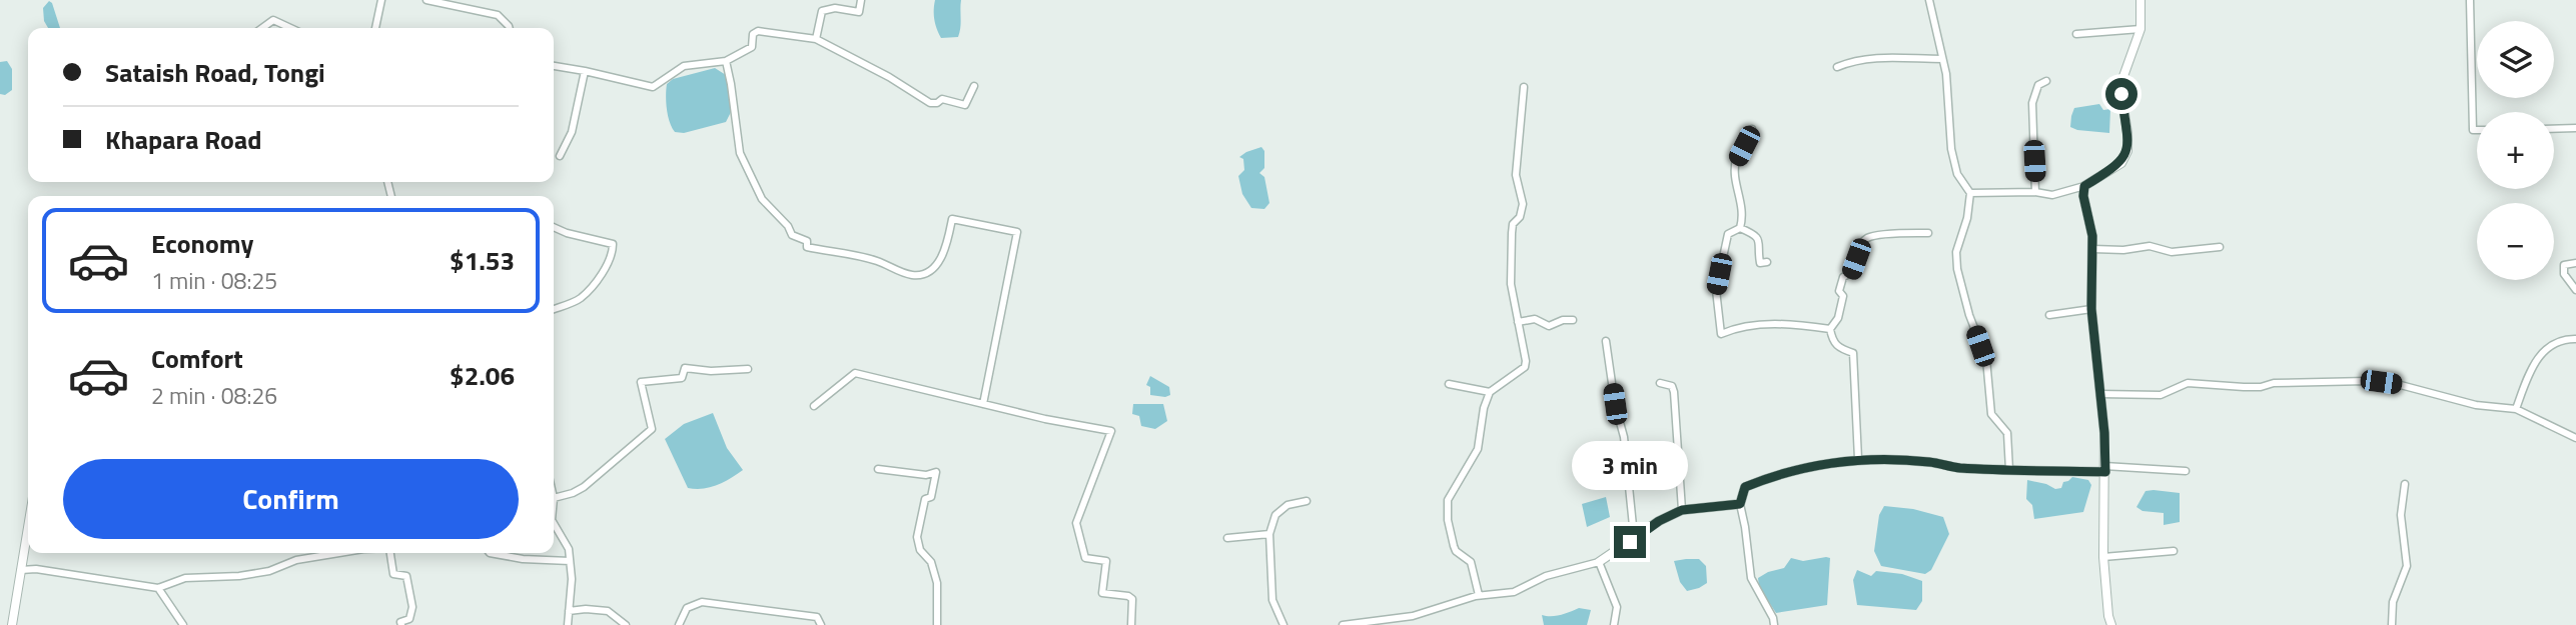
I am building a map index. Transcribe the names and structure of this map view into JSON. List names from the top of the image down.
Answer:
{
  "page": {
    "map_buttons": ["+", "−"],
    "banner": ["Sataish Road, Tongi", "Khapara Road"],
    "list": [
      {
        "name": "Economy",
        "note": "1 min · 08:25",
        "value": "$1.53"
      },
      {
        "name": "Comfort",
        "note": "2 min · 08:26",
        "value": "$2.06"
      }
    ],
    "bubble": "3 min",
    "buttons": "Confirm"
  }
}
